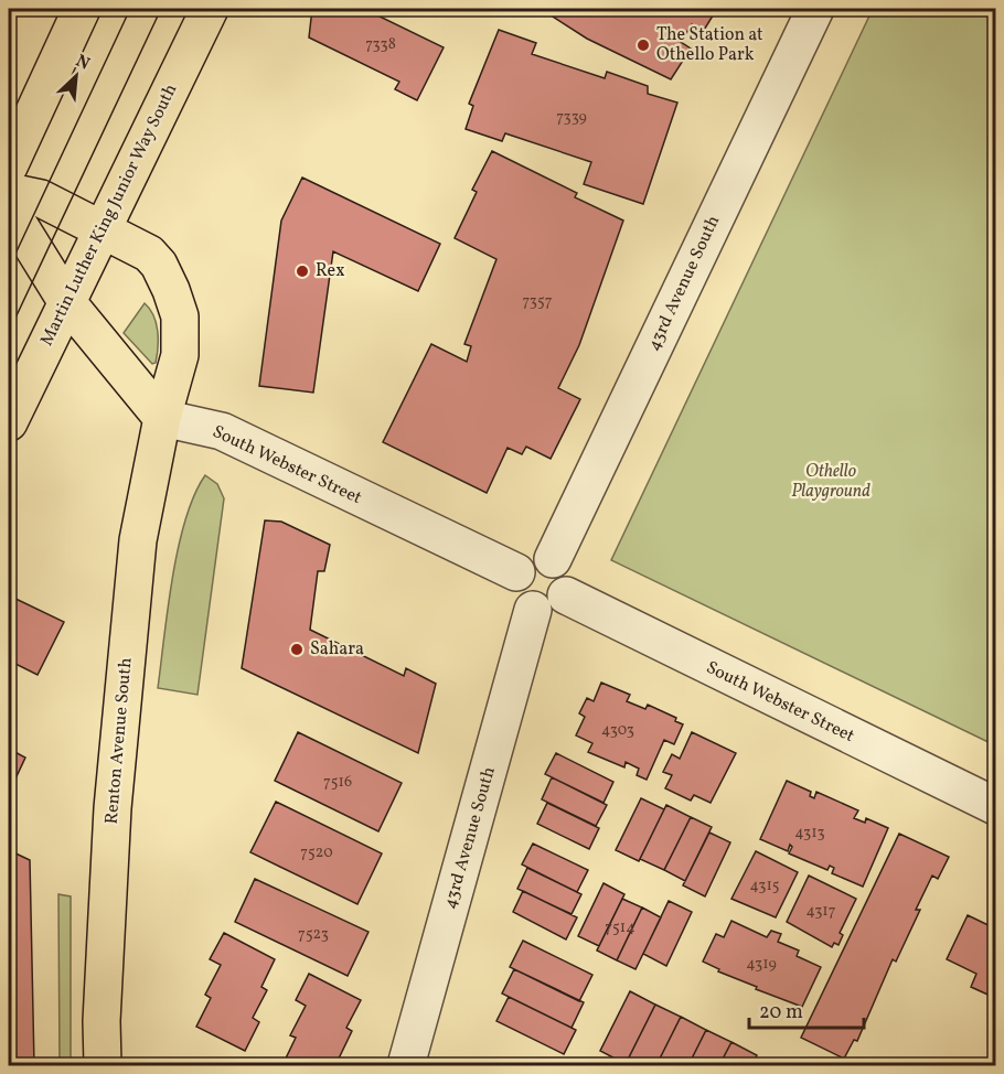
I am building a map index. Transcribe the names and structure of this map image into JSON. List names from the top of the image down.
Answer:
{
  "streets": {
    "main road": ["Martin Luther King Junior Way South", "Renton Avenue South"],
    "street": ["43rd Avenue South", "South Webster Street"]
  },
  "crossings": [
    ["Martin Luther King Junior Way South", "Renton Avenue South"],
    ["43rd Avenue South", "South Webster Street"],
    ["South Webster Street", "Renton Avenue South"]
  ],
  "parks": ["Othello Playground"],
  "places": ["The Station at Othello Park", "Rex", "Sahara"],
  "house_numbers": [
    "7338",
    "7339",
    "7357",
    "4303",
    "7516",
    "4313",
    "7520",
    "4315",
    "4317",
    "7514",
    "7523",
    "4319"
  ],
  "scale_bar": "20 m",
  "north": "top right"
}
